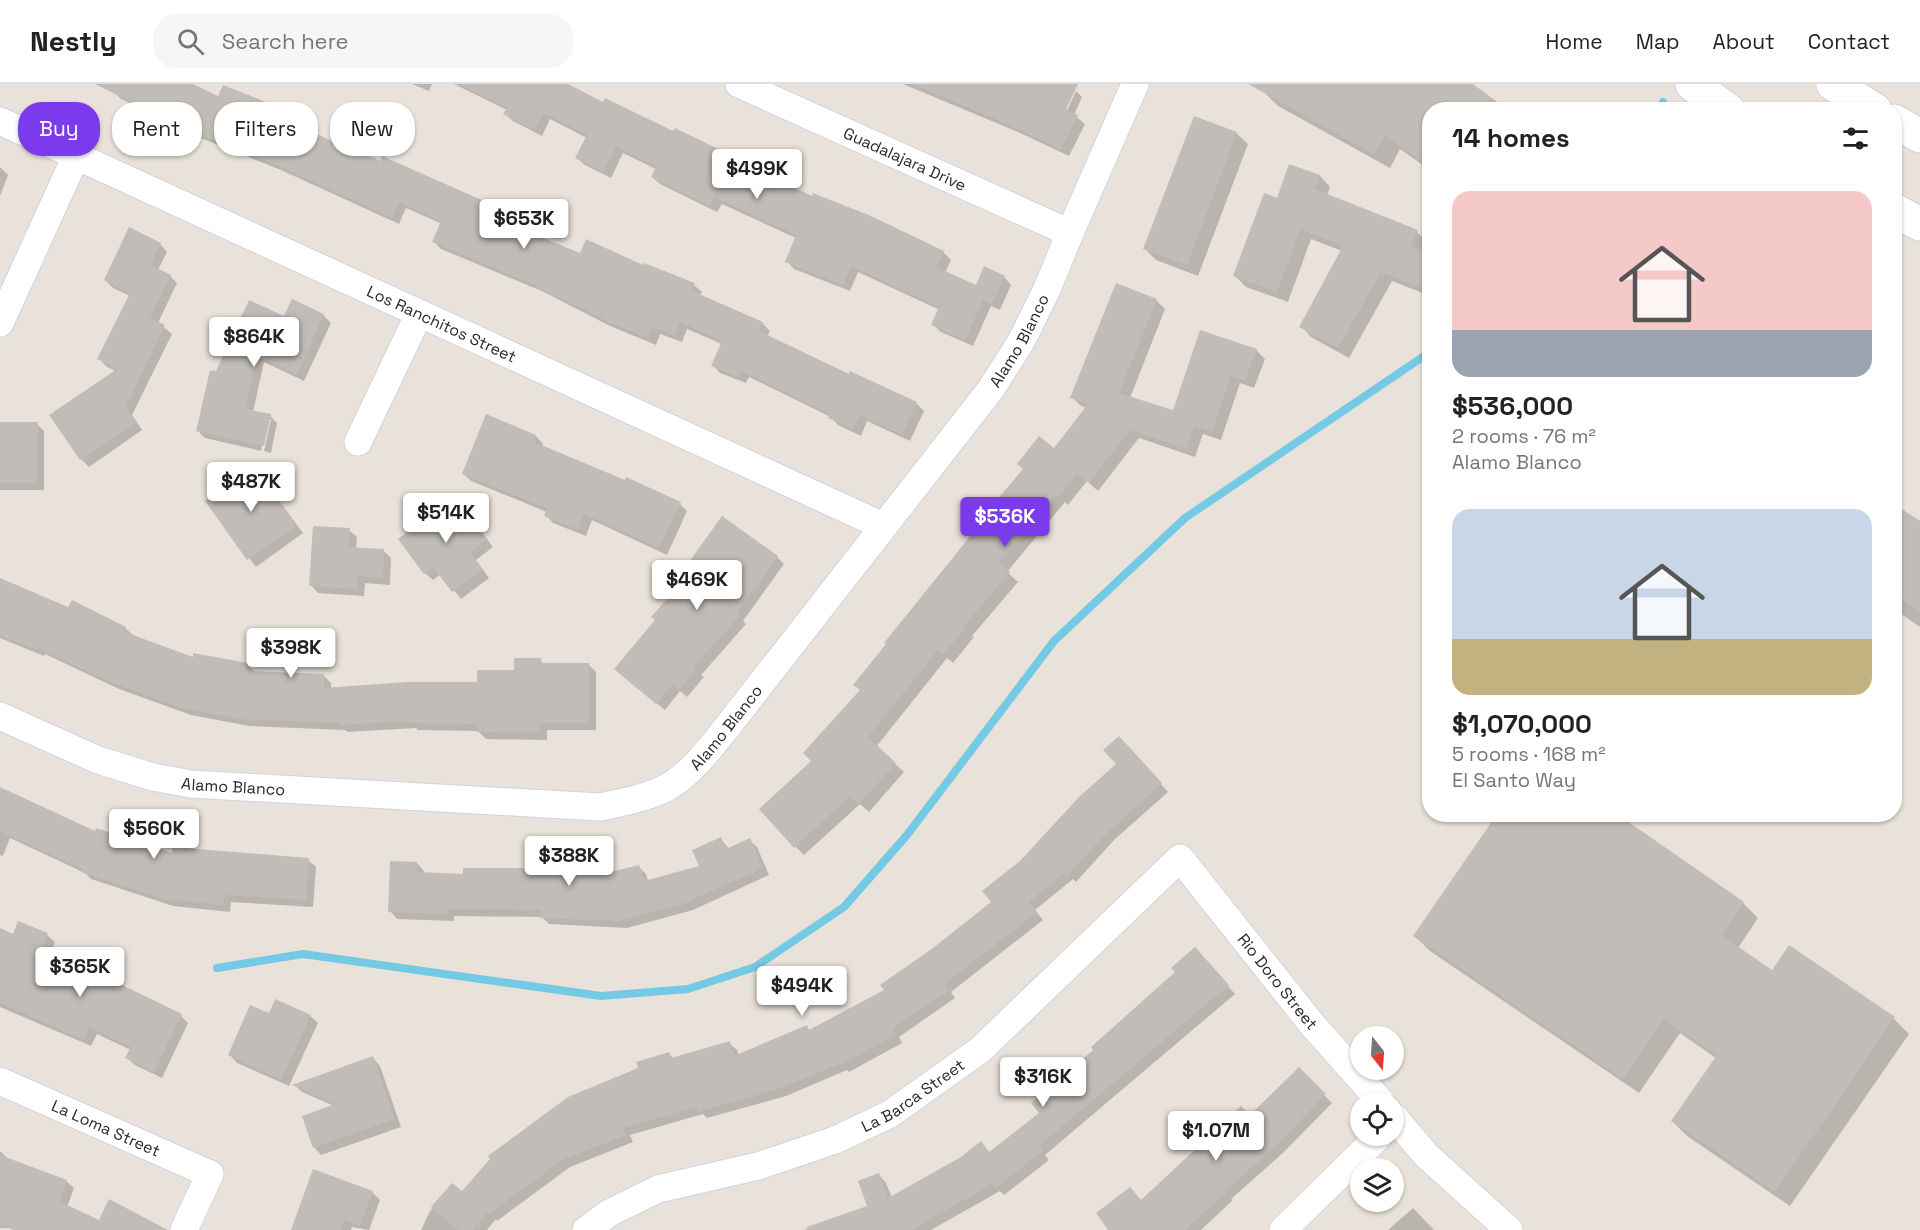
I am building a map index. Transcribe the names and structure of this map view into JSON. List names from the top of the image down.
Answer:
{
  "streets": {
    "street": [
      "Guadalajara Drive",
      "Los Ranchitos Street",
      "Alamo Blanco",
      "Rio Doro Street",
      "La Barca Street",
      "La Loma Street"
    ]
  },
  "crossings": [
    ["Guadalajara Drive", "Alamo Blanco"],
    ["Los Ranchitos Street", "Alamo Blanco"],
    ["Rio Doro Street", "La Barca Street"]
  ],
  "north": "bottom",
  "page": {
    "header": "Nestly",
    "search": "Search here",
    "nav": [
      "Home",
      "Map",
      "About",
      "Contact"
    ],
    "chip": [
      "Buy",
      "Rent",
      "Filters",
      "New"
    ],
    "heading": "14 homes",
    "price": [
      "$499K",
      "$653K",
      "$864K",
      "$487K",
      "$514K",
      "$536K",
      "$469K",
      "$398K",
      "$560K",
      "$388K",
      "$365K",
      "$494K",
      "$316K",
      "$1.07M"
    ],
    "list": [
      {
        "name": "$536,000",
        "note": "2 rooms · 76 m² · Alamo Blanco"
      },
      {
        "name": "$1,070,000",
        "note": "5 rooms · 168 m² · El Santo Way"
      }
    ]
  }
}
